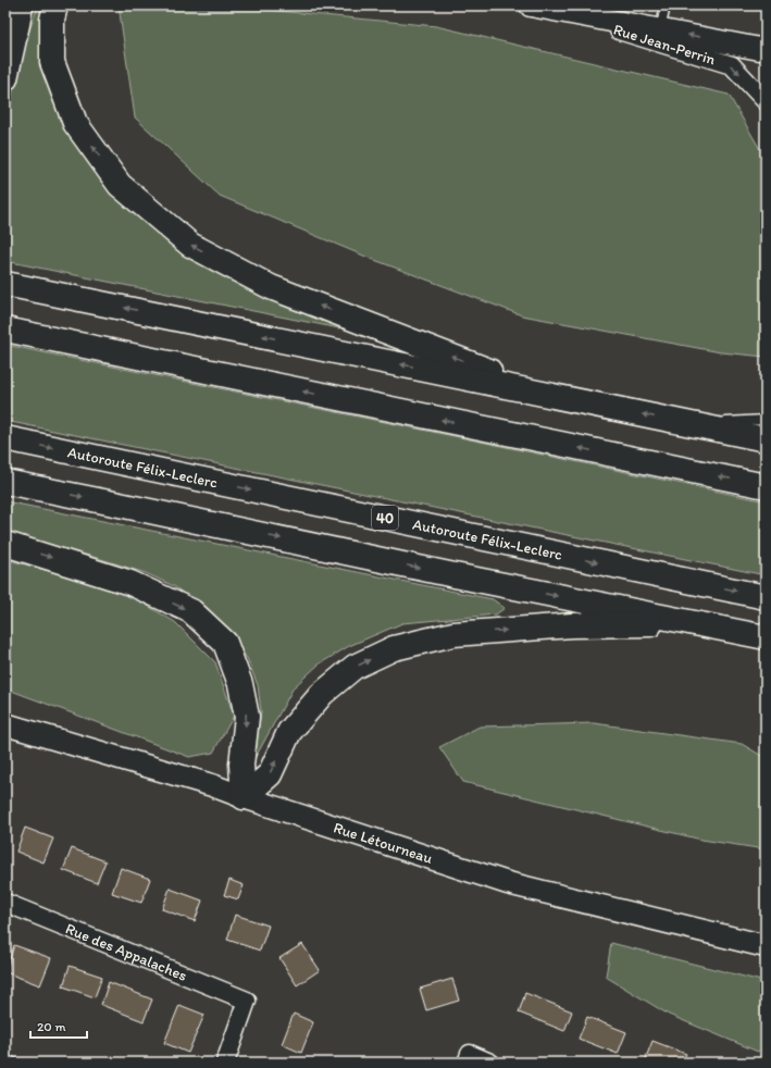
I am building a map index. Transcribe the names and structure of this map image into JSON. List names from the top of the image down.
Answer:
{
  "streets": {
    "highway": ["Autoroute Félix-Leclerc", "40"],
    "street": ["Rue Jean-Perrin", "Rue Létourneau", "Rue des Appalaches"]
  },
  "scale_bar": "20 m"
}
